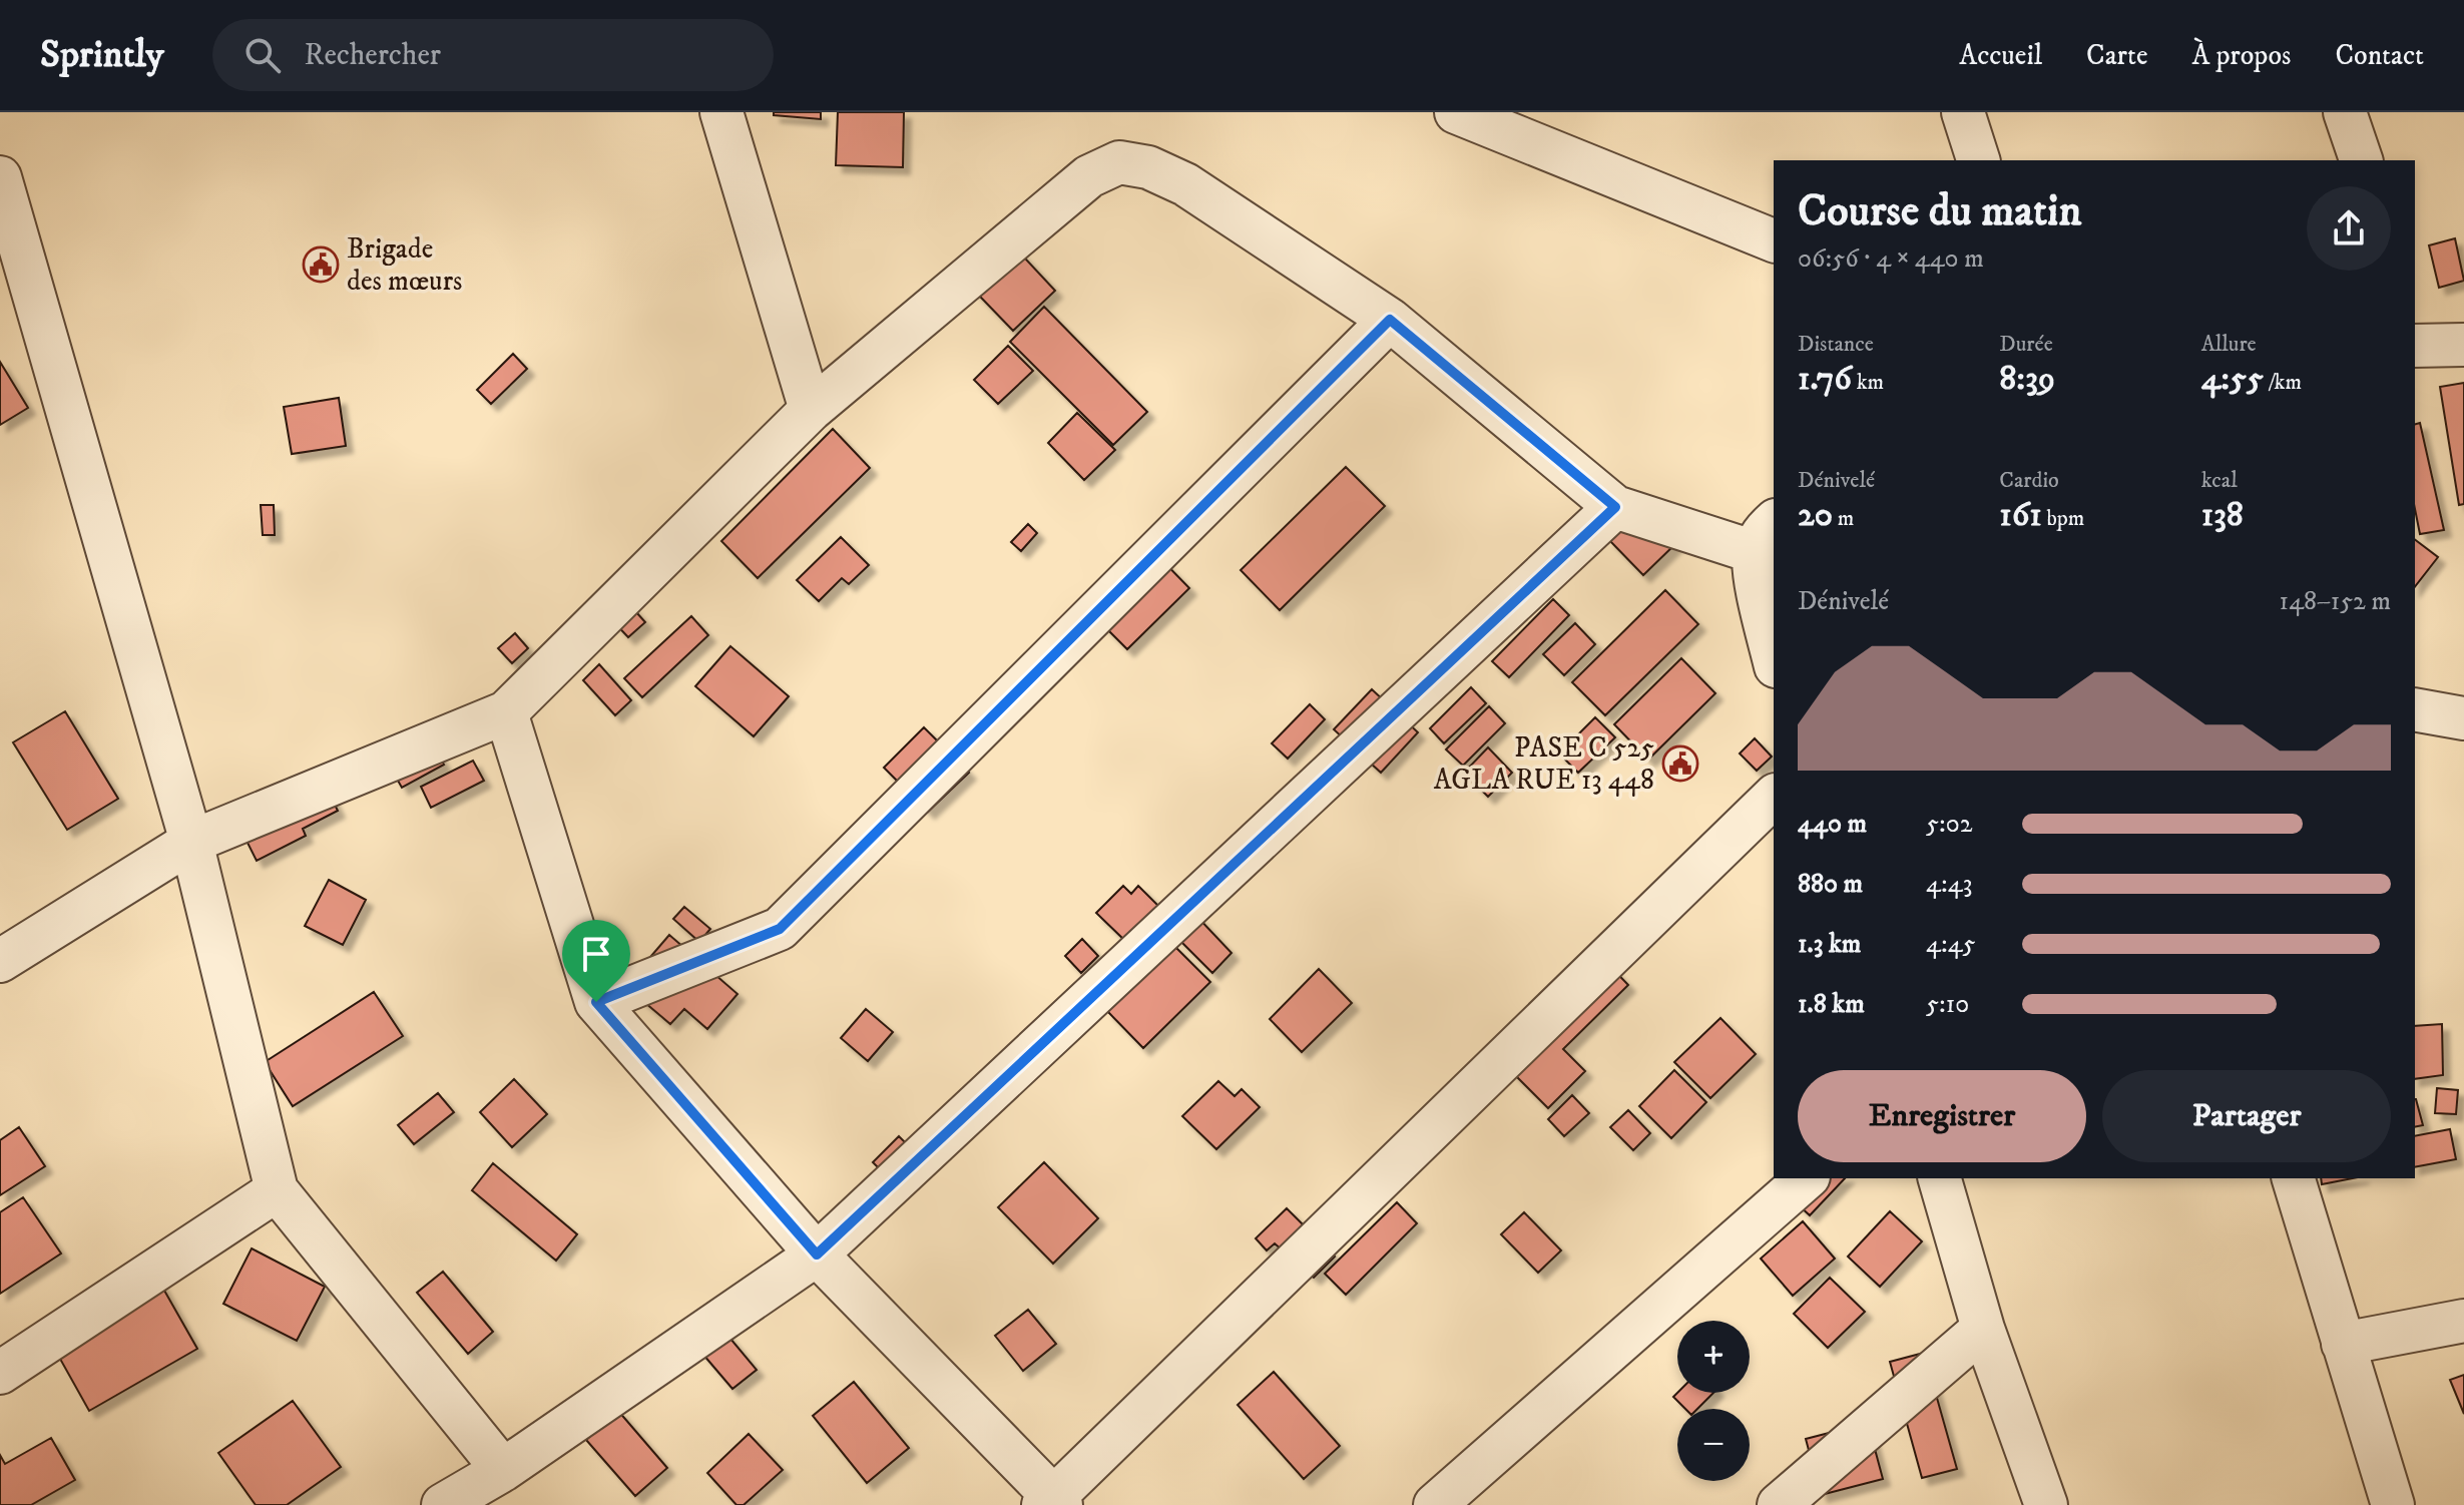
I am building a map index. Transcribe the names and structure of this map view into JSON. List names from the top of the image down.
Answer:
{
  "places": {
    "public building": ["Brigade des mœurs", "PASE C 525 AGLA RUE 13 448"]
  },
  "page": {
    "header": "Sprintly",
    "search": "Rechercher",
    "nav": [
      "Accueil",
      "Carte",
      "À propos",
      "Contact"
    ],
    "heading": ["Course du matin", "06:56 · 4 × 440 m"],
    "stats": [
      ["Distance", "1.76 km"],
      ["Durée", "8:39"],
      ["Allure", "4:55 /km"],
      ["Dénivelé", "20 m"],
      ["Cardio", "161 bpm"],
      ["kcal", "138"]
    ],
    "chart": ["Dénivelé", "148–152 m"],
    "list": [
      {
        "name": "440 m",
        "note": "5:02"
      },
      {
        "name": "880 m",
        "note": "4:43"
      },
      {
        "name": "1.3 km",
        "note": "4:45"
      },
      {
        "name": "1.8 km",
        "note": "5:10"
      }
    ],
    "buttons": ["Enregistrer", "Partager"],
    "map_buttons": ["+", "−"]
  }
}
